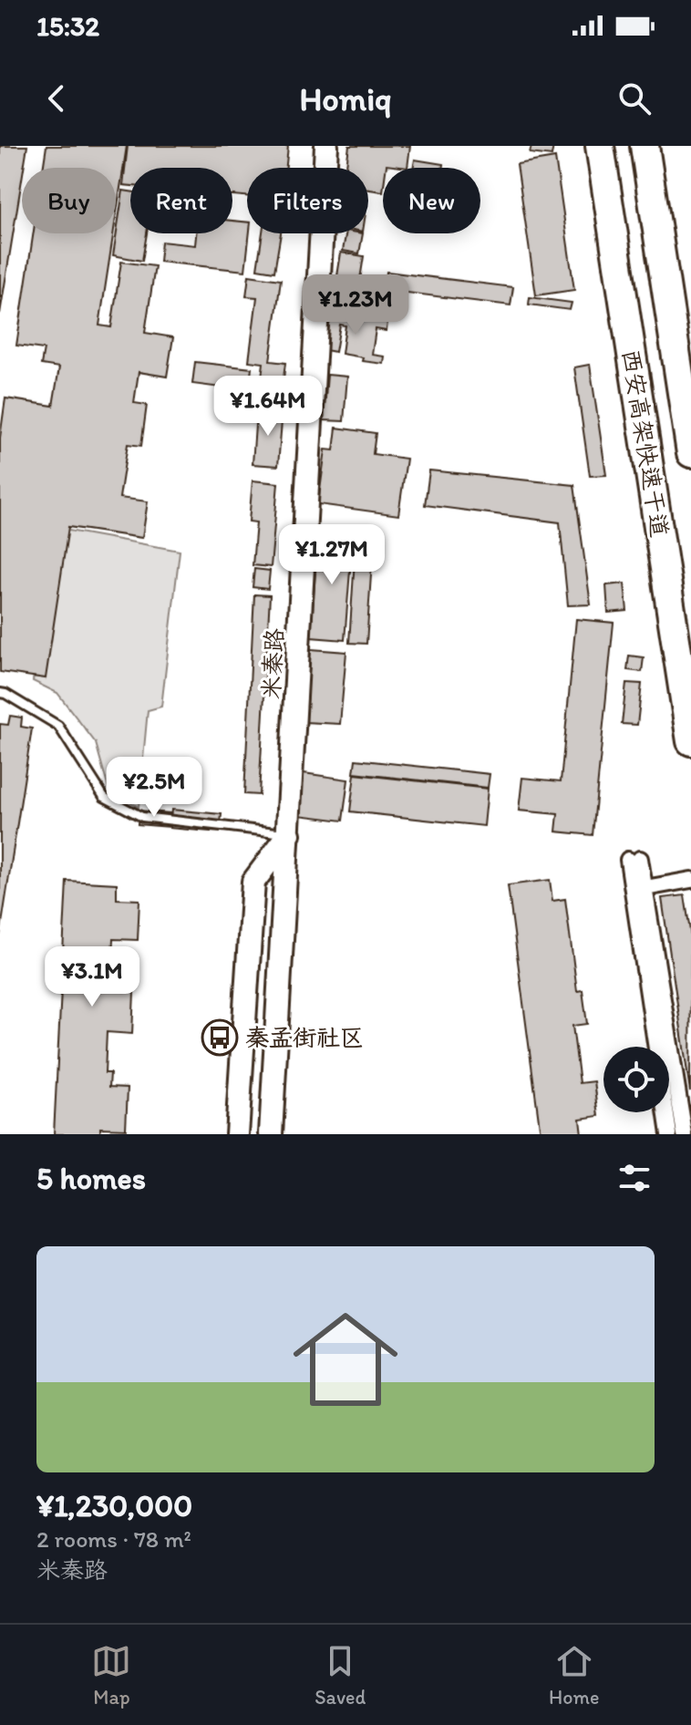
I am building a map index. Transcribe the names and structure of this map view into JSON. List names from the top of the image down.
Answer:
{
  "streets": {
    "highway": ["西安高架快速干道"],
    "street": ["米秦路"]
  },
  "places": {
    "bus stop": ["秦孟街社区"]
  },
  "page": {
    "status": "15:32",
    "header": "Homiq",
    "chip": [
      "Buy",
      "Rent",
      "Filters",
      "New"
    ],
    "price": [
      "¥1.23M",
      "¥1.64M",
      "¥1.27M",
      "¥2.5M",
      "¥3.1M"
    ],
    "heading": "5 homes",
    "list": [
      {
        "name": "¥1,230,000",
        "note": "2 rooms · 78 m² · 米秦路"
      }
    ],
    "tabs": ["Map", "Saved", "Home"]
  }
}
